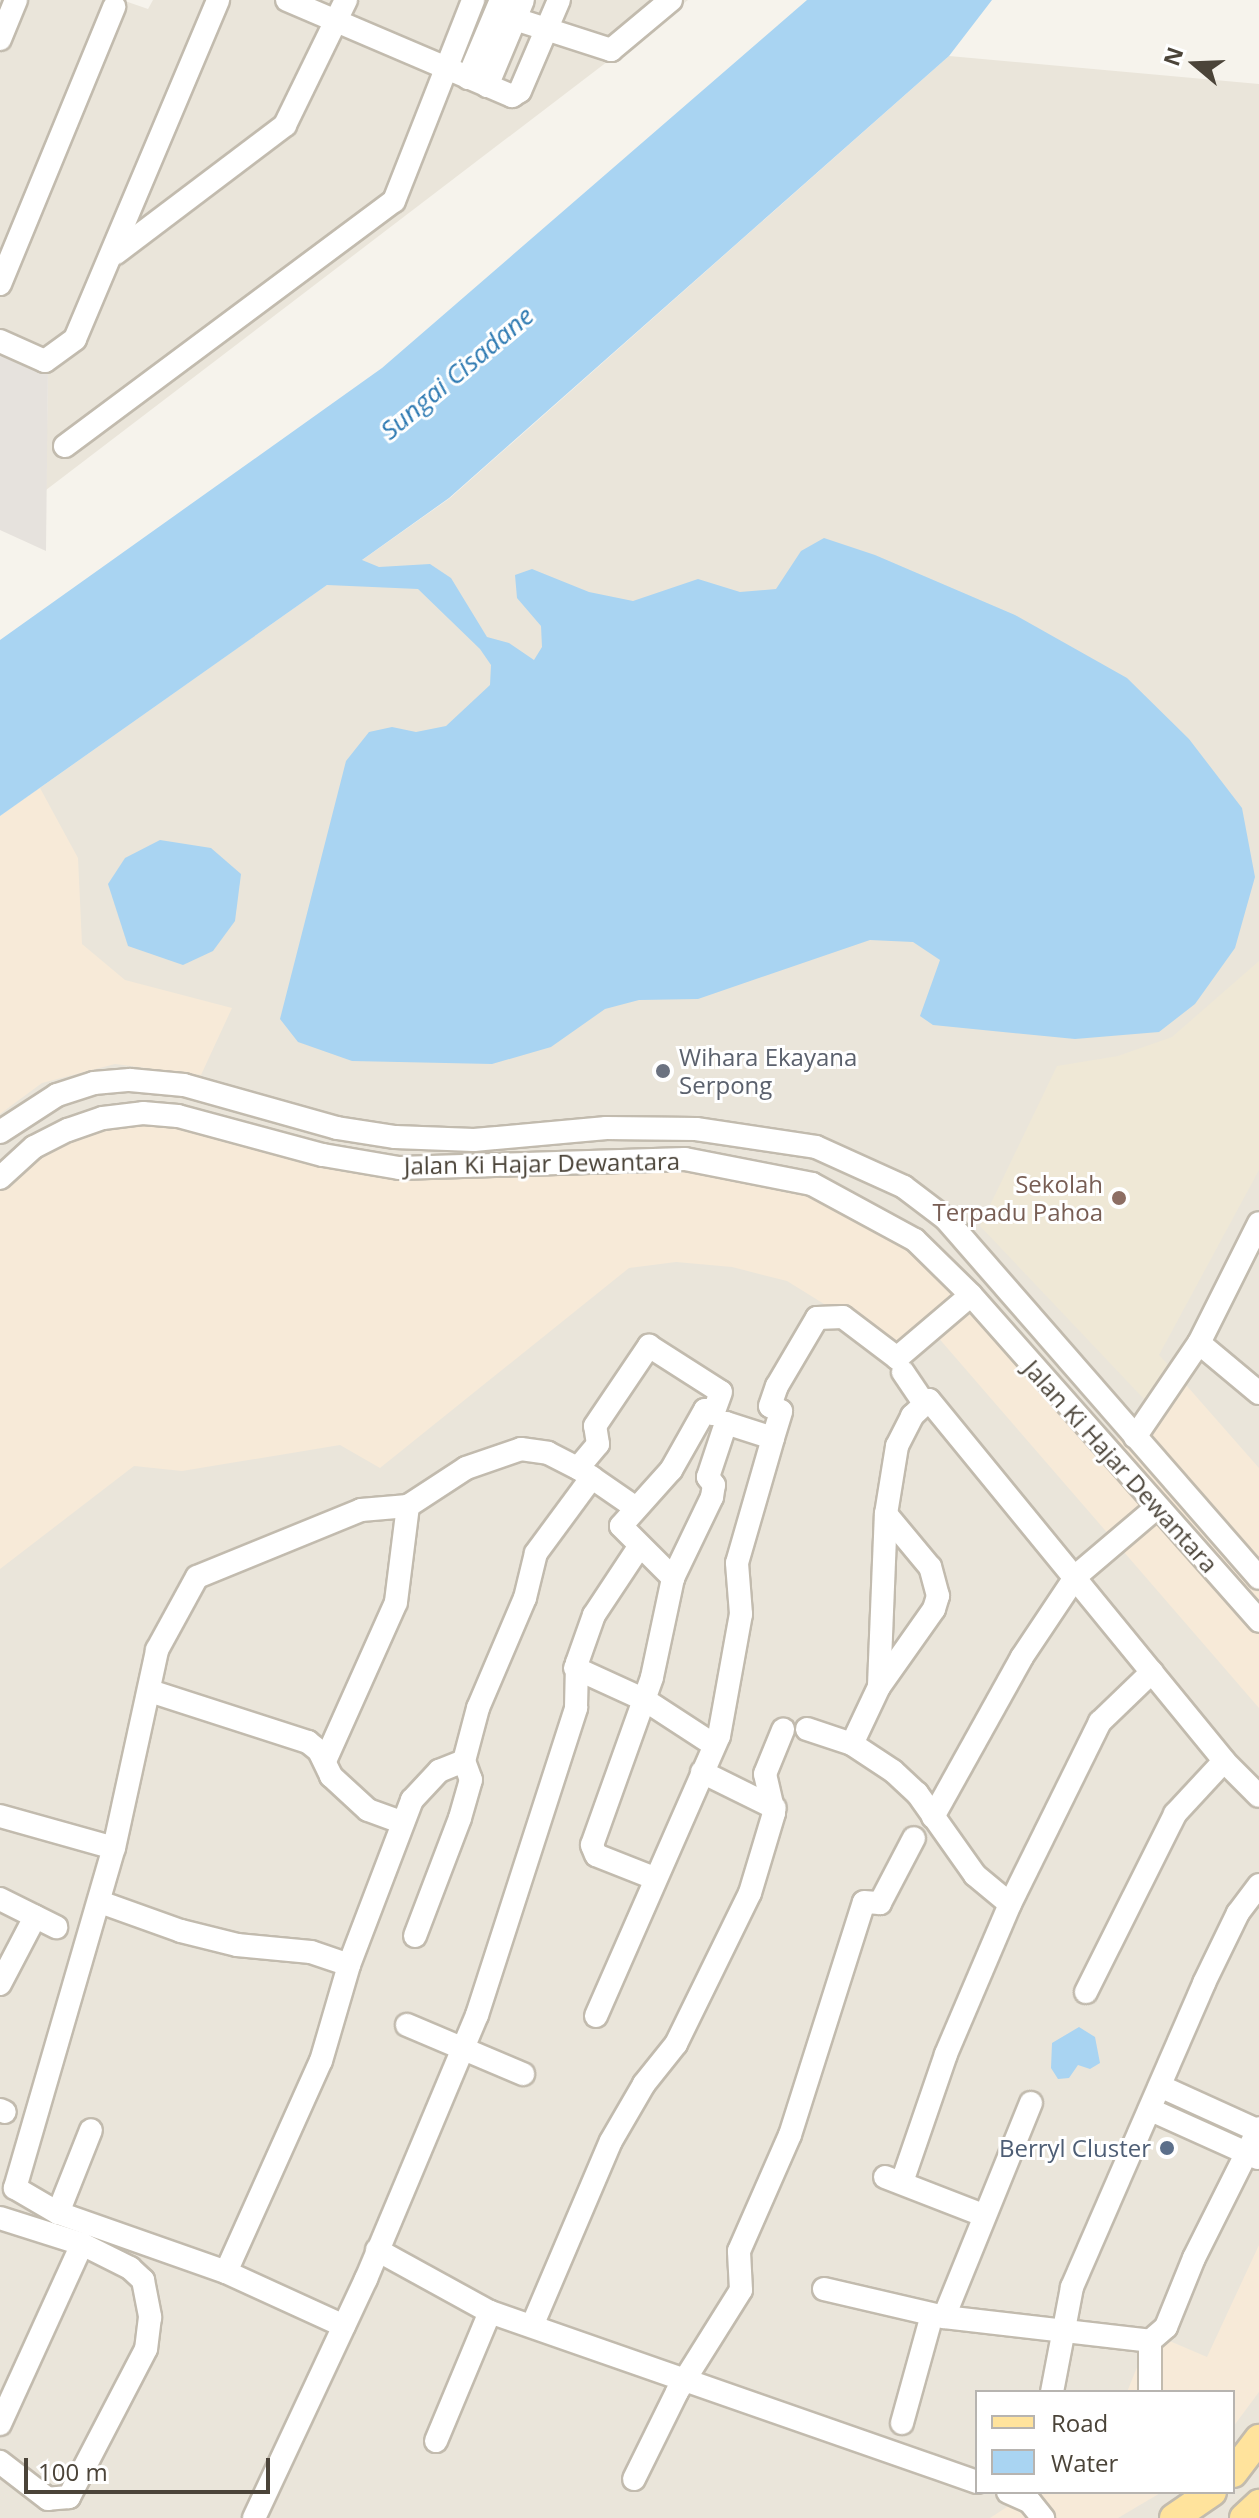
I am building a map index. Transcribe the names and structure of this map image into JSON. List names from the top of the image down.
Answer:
{
  "streets": {
    "street": ["Jalan Ki Hajar Dewantara"]
  },
  "water": ["Sungai Cisadane"],
  "places": ["Wihara Ekayana Serpong", "Sekolah Terpadu Pahoa", "Berryl Cluster"],
  "legend": ["Road", "Water"],
  "scale_bar": "100 m",
  "north": "left"
}
